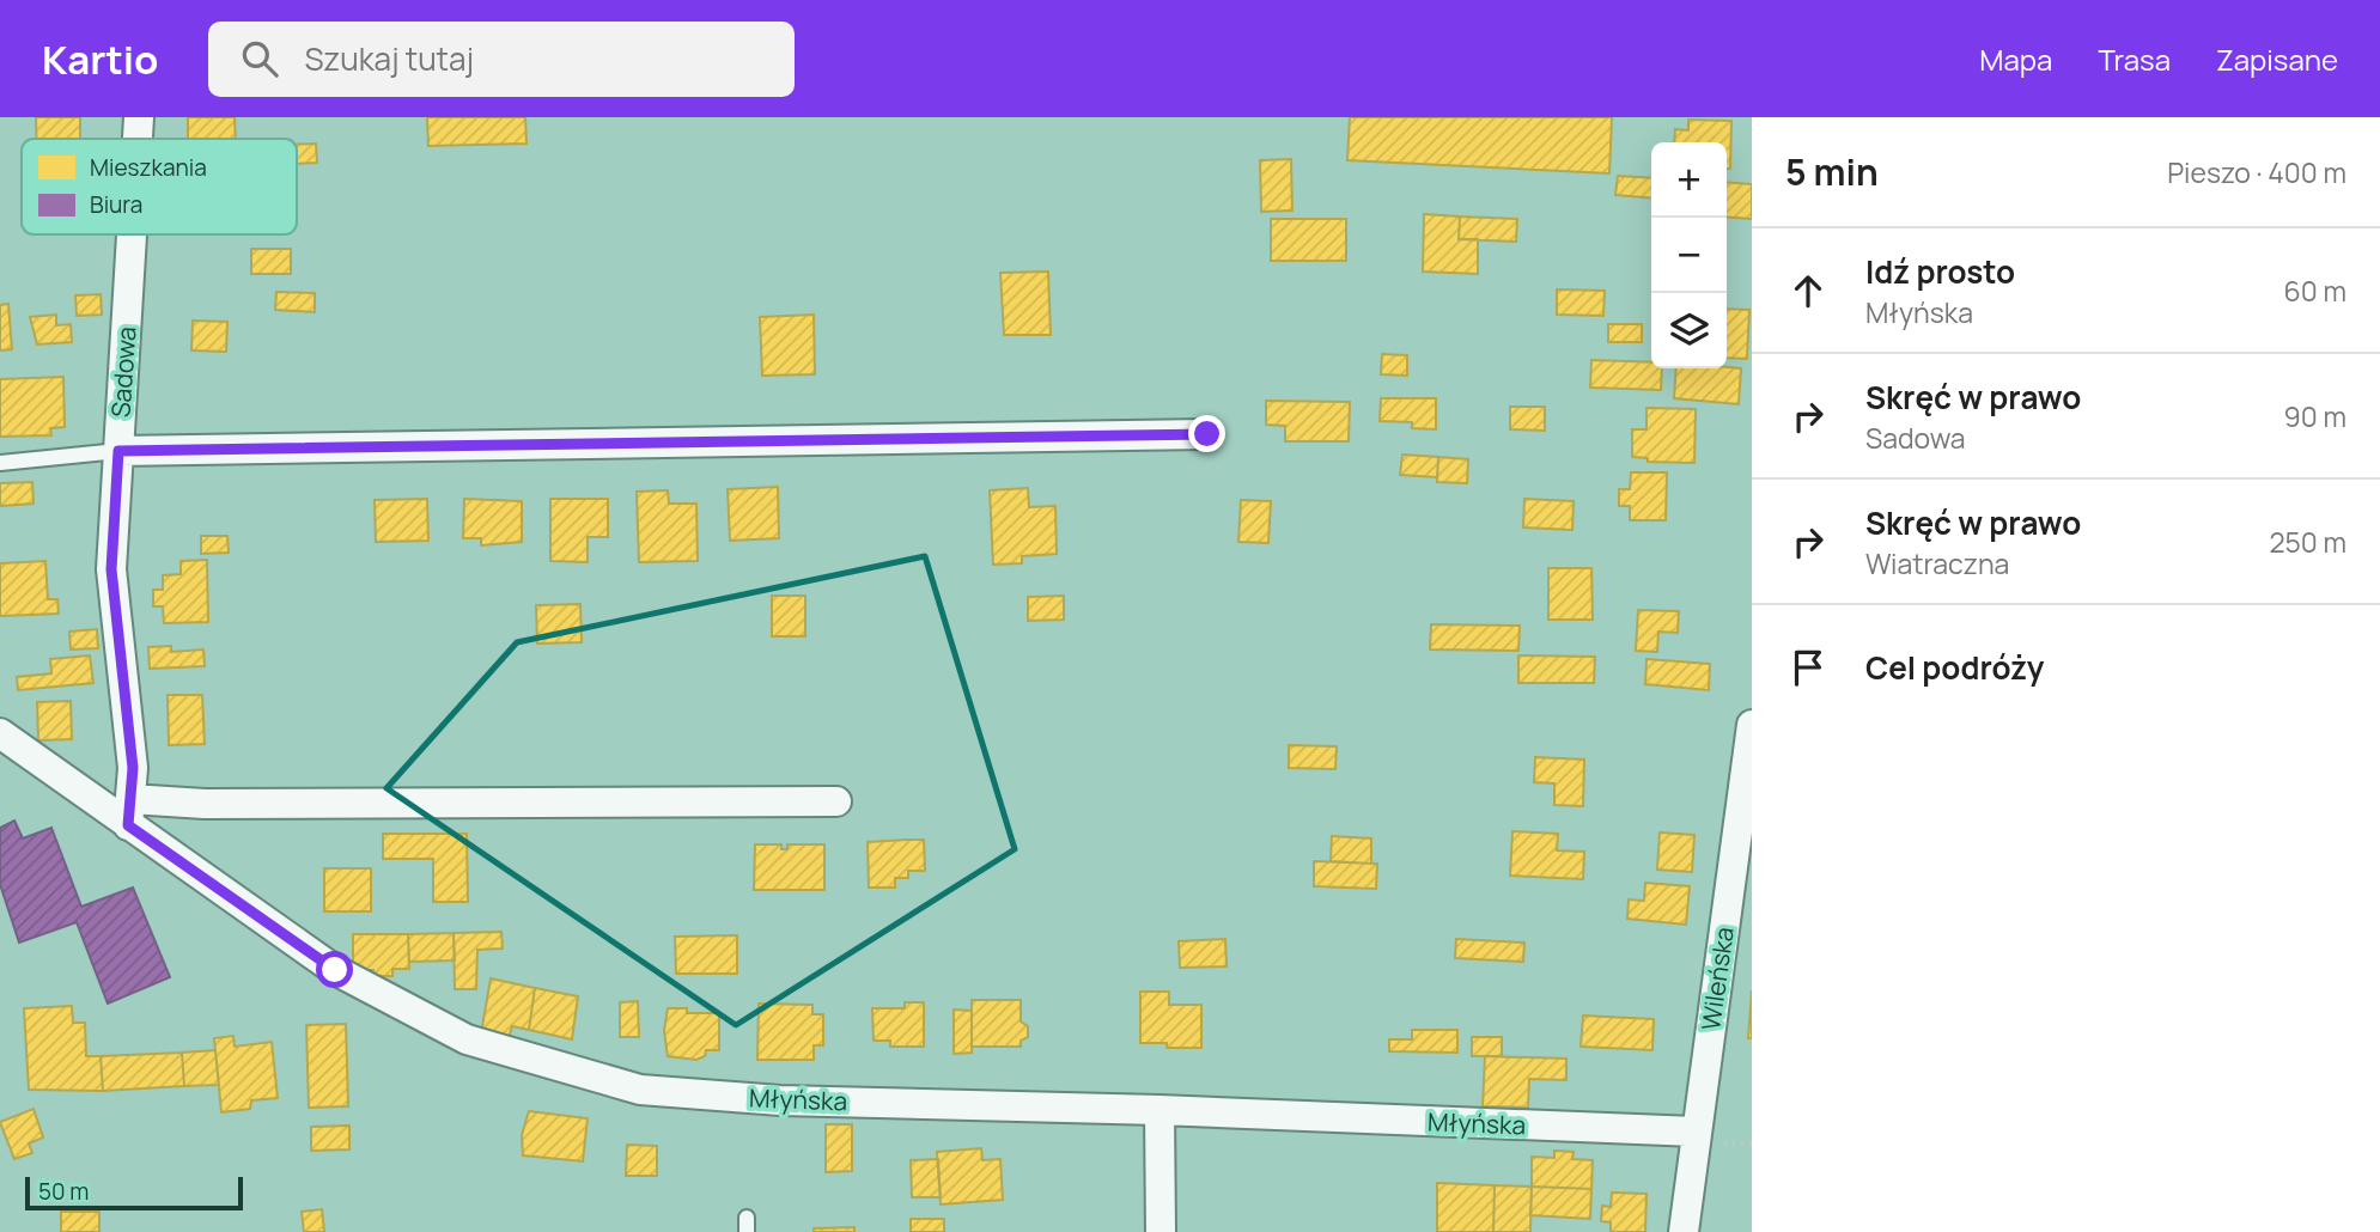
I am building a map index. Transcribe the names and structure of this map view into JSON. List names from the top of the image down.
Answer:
{
  "streets": {
    "street": ["Sadowa", "Wileńska", "Młyńska"]
  },
  "crossings": [
    ["Sadowa", "Młyńska"],
    ["Wileńska", "Młyńska"]
  ],
  "legend": ["Mieszkania", "Biura"],
  "scale_bar": "50 m",
  "page": {
    "header": "Kartio",
    "search": "Szukaj tutaj",
    "nav": ["Mapa", "Trasa", "Zapisane"],
    "heading": ["5 min", "Pieszo · 400 m"],
    "map_buttons": ["+", "−"],
    "list": [
      ["Idź prosto", "Młyńska", "60 m"],
      ["Skręć w prawo", "Sadowa", "90 m"],
      ["Skręć w prawo", "Wiatraczna", "250 m"],
      "Cel podróży"
    ],
    "scale": "50 m"
  }
}
